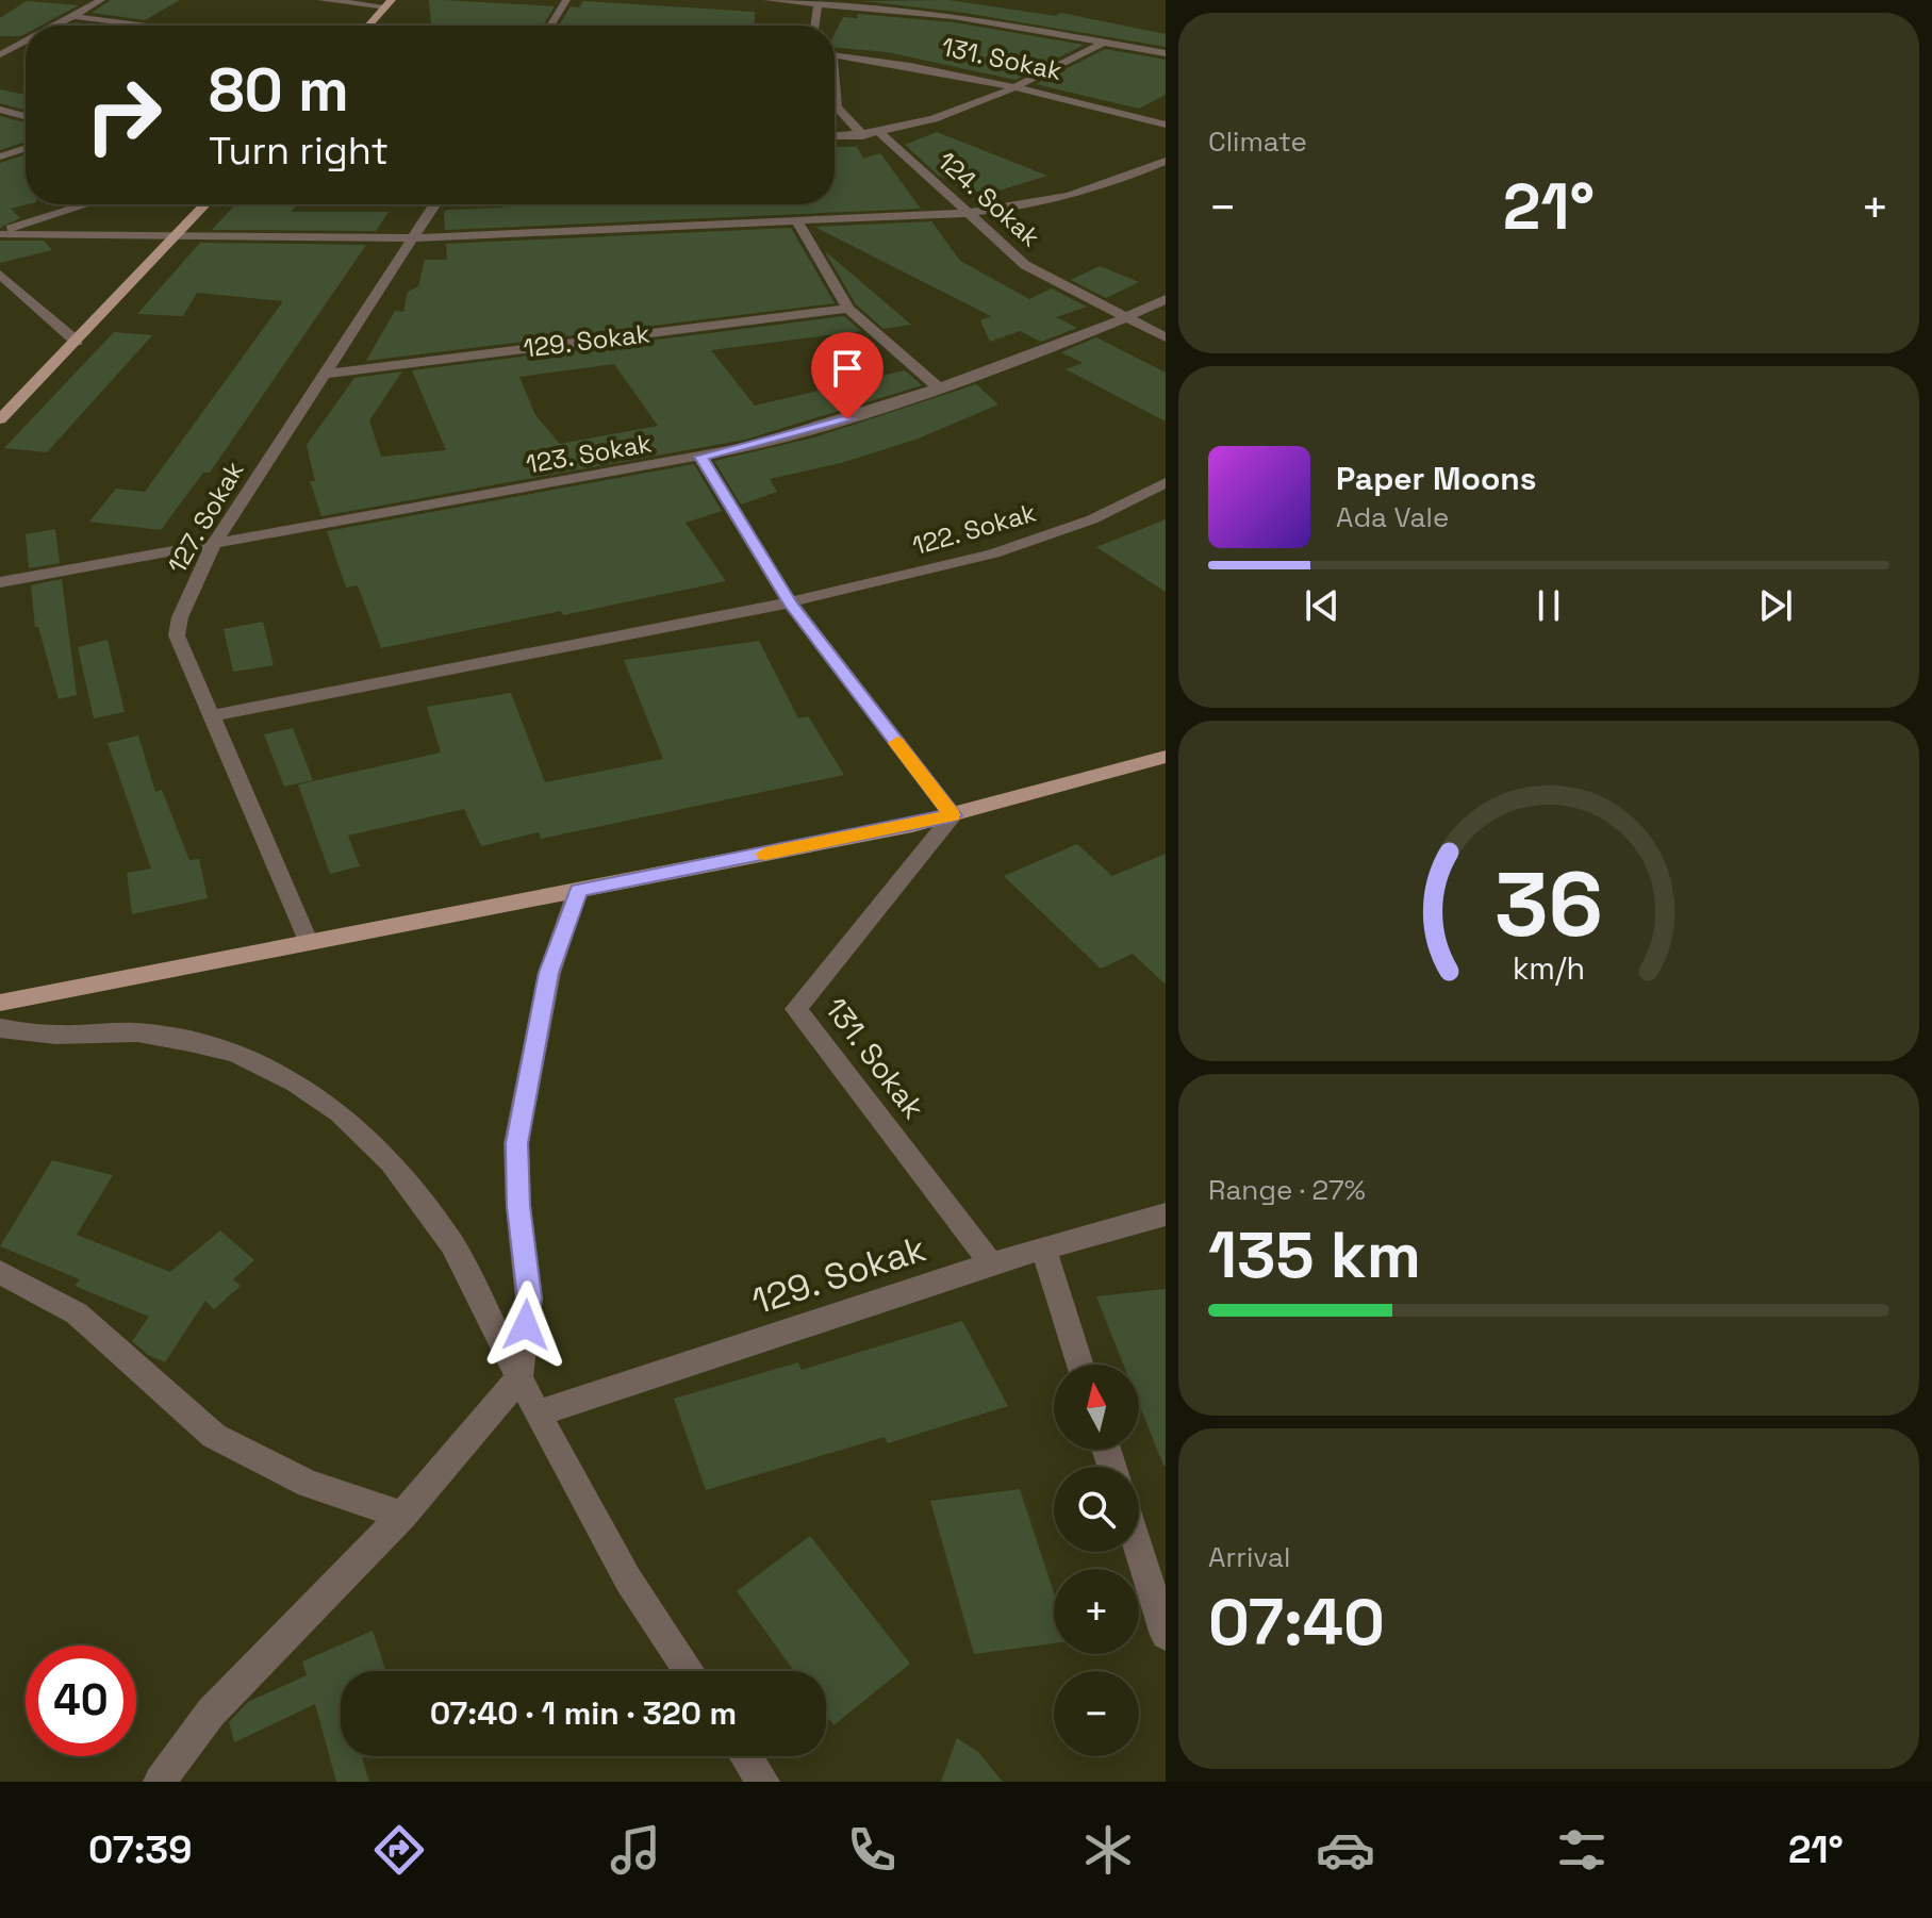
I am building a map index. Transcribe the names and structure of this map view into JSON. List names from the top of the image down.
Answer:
{
  "streets": {
    "street": [
      "131. Sokak",
      "124. Sokak",
      "129. Sokak",
      "123. Sokak",
      "127. Sokak",
      "122. Sokak"
    ]
  },
  "crossings": [
    ["131. Sokak", "129. Sokak"],
    ["124. Sokak", "123. Sokak"],
    ["129. Sokak", "127. Sokak"],
    ["123. Sokak", "127. Sokak"],
    ["127. Sokak", "122. Sokak"]
  ],
  "north": "top",
  "page": {
    "tile": [
      "Climate",
      ["Range · 27%", "135 km"],
      ["Arrival", "07:40"]
    ],
    "turn": ["80 m", "Turn right"],
    "heat": ["−", "21°", "+"],
    "song": ["Paper Moons", "Ada Vale"],
    "map_buttons": ["+", "−"],
    "limit": "40",
    "trip": "07:40 · 1 min · 320 m",
    "tabs": ["07:39", "21°"],
    "gauge": ["36", "km/h"]
  }
}
